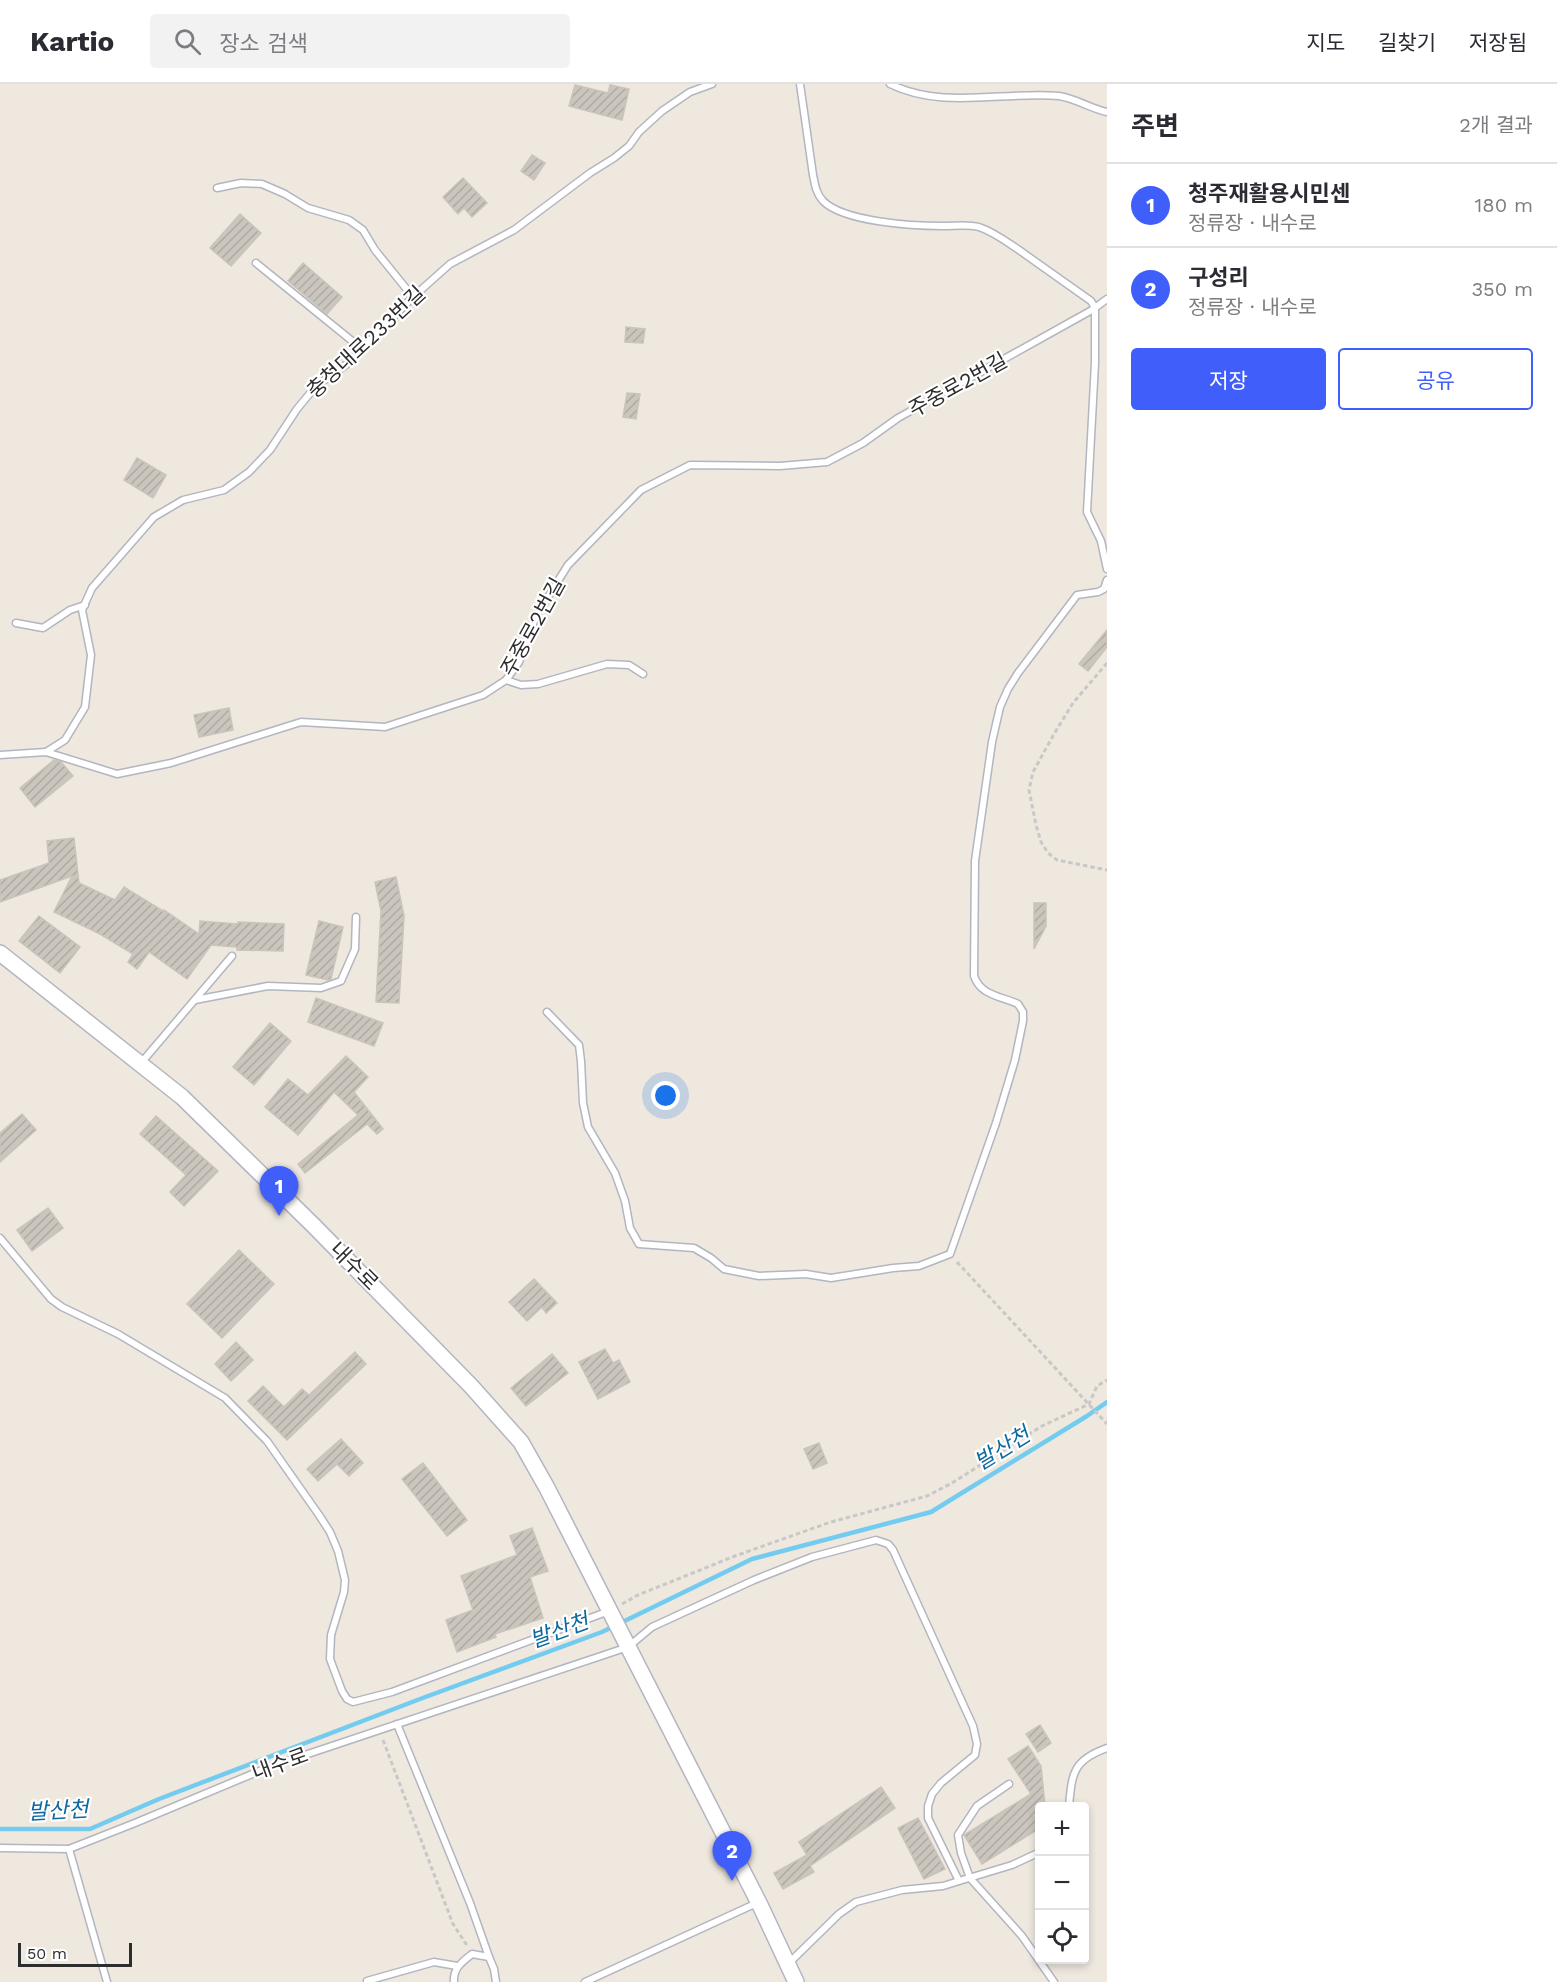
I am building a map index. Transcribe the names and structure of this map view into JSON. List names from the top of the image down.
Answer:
{
  "streets": {
    "street": ["내수로"],
    "lane": ["충청대로233번길", "주중로2번길"]
  },
  "water": ["발산천"],
  "scale_bar": "50 m",
  "page": {
    "header": "Kartio",
    "search": "장소 검색",
    "nav": ["지도", "길찾기", "저장됨"],
    "heading": ["주변", "2개 결과"],
    "list": [
      {
        "mark": "1",
        "name": "청주재활용시민센",
        "note": "정류장 · 내수로",
        "value": "180 m"
      },
      {
        "mark": "2",
        "name": "구성리",
        "note": "정류장 · 내수로",
        "value": "350 m"
      }
    ],
    "buttons": ["저장", "공유"],
    "pins": ["1", "2"],
    "map_buttons": ["+", "−"],
    "scale": "50 m"
  }
}
